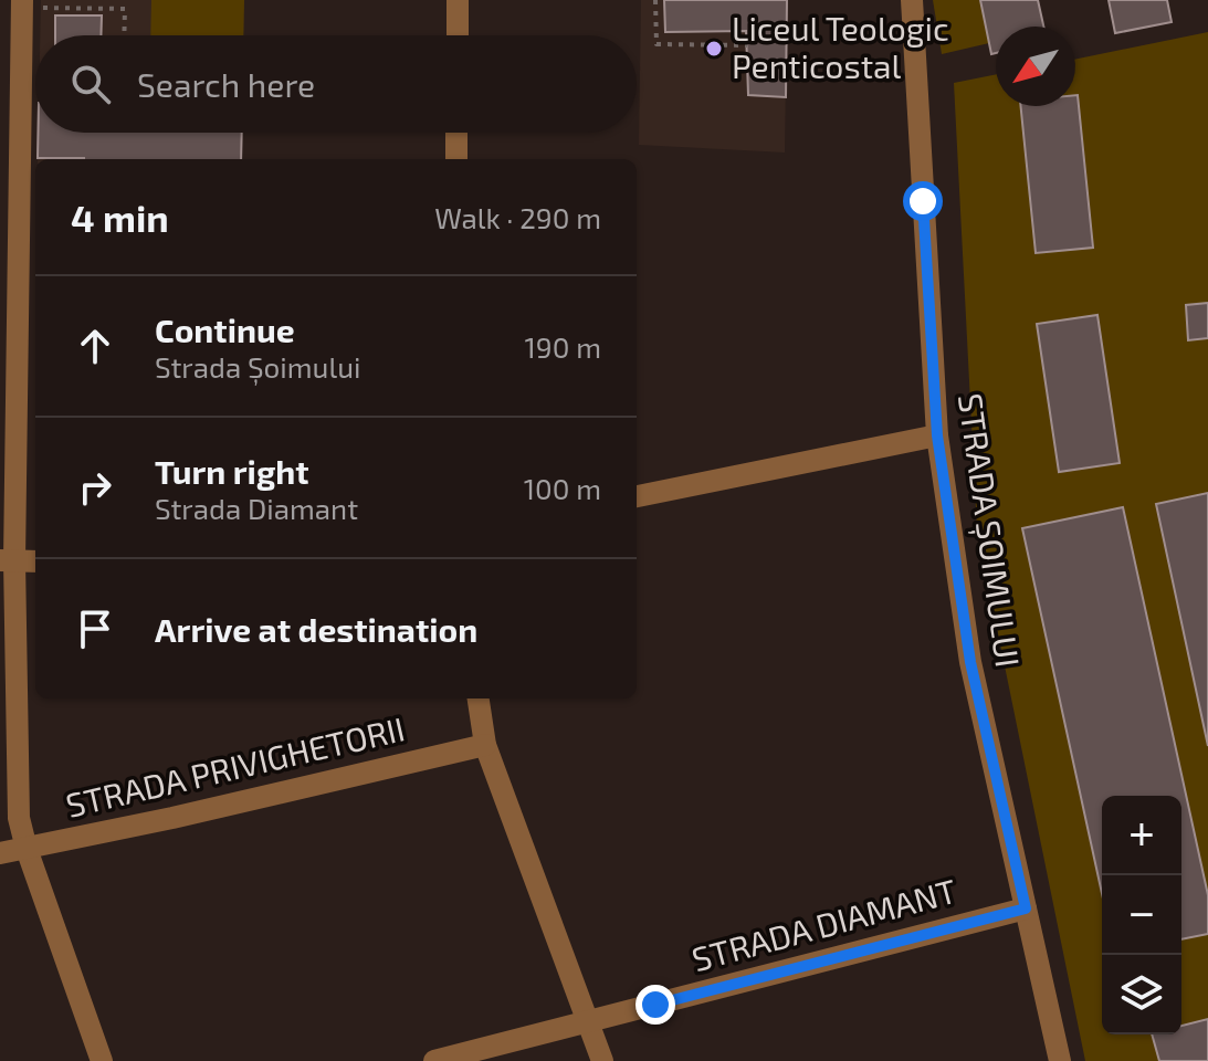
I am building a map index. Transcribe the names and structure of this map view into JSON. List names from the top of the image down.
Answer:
{
  "streets": {
    "street": ["STRADA ȘOIMULUI", "STRADA PRIVIGHETORII", "STRADA DIAMANT"]
  },
  "crossings": [
    ["STRADA ȘOIMULUI", "STRADA DIAMANT"]
  ],
  "places": ["Liceul Teologic Penticostal"],
  "north": "bottom left",
  "page": {
    "search": "Search here",
    "heading": ["4 min", "Walk · 290 m"],
    "list": [
      ["Continue", "Strada Șoimului", "190 m"],
      ["Turn right", "Strada Diamant", "100 m"],
      "Arrive at destination"
    ],
    "map_buttons": ["+", "−"]
  }
}
